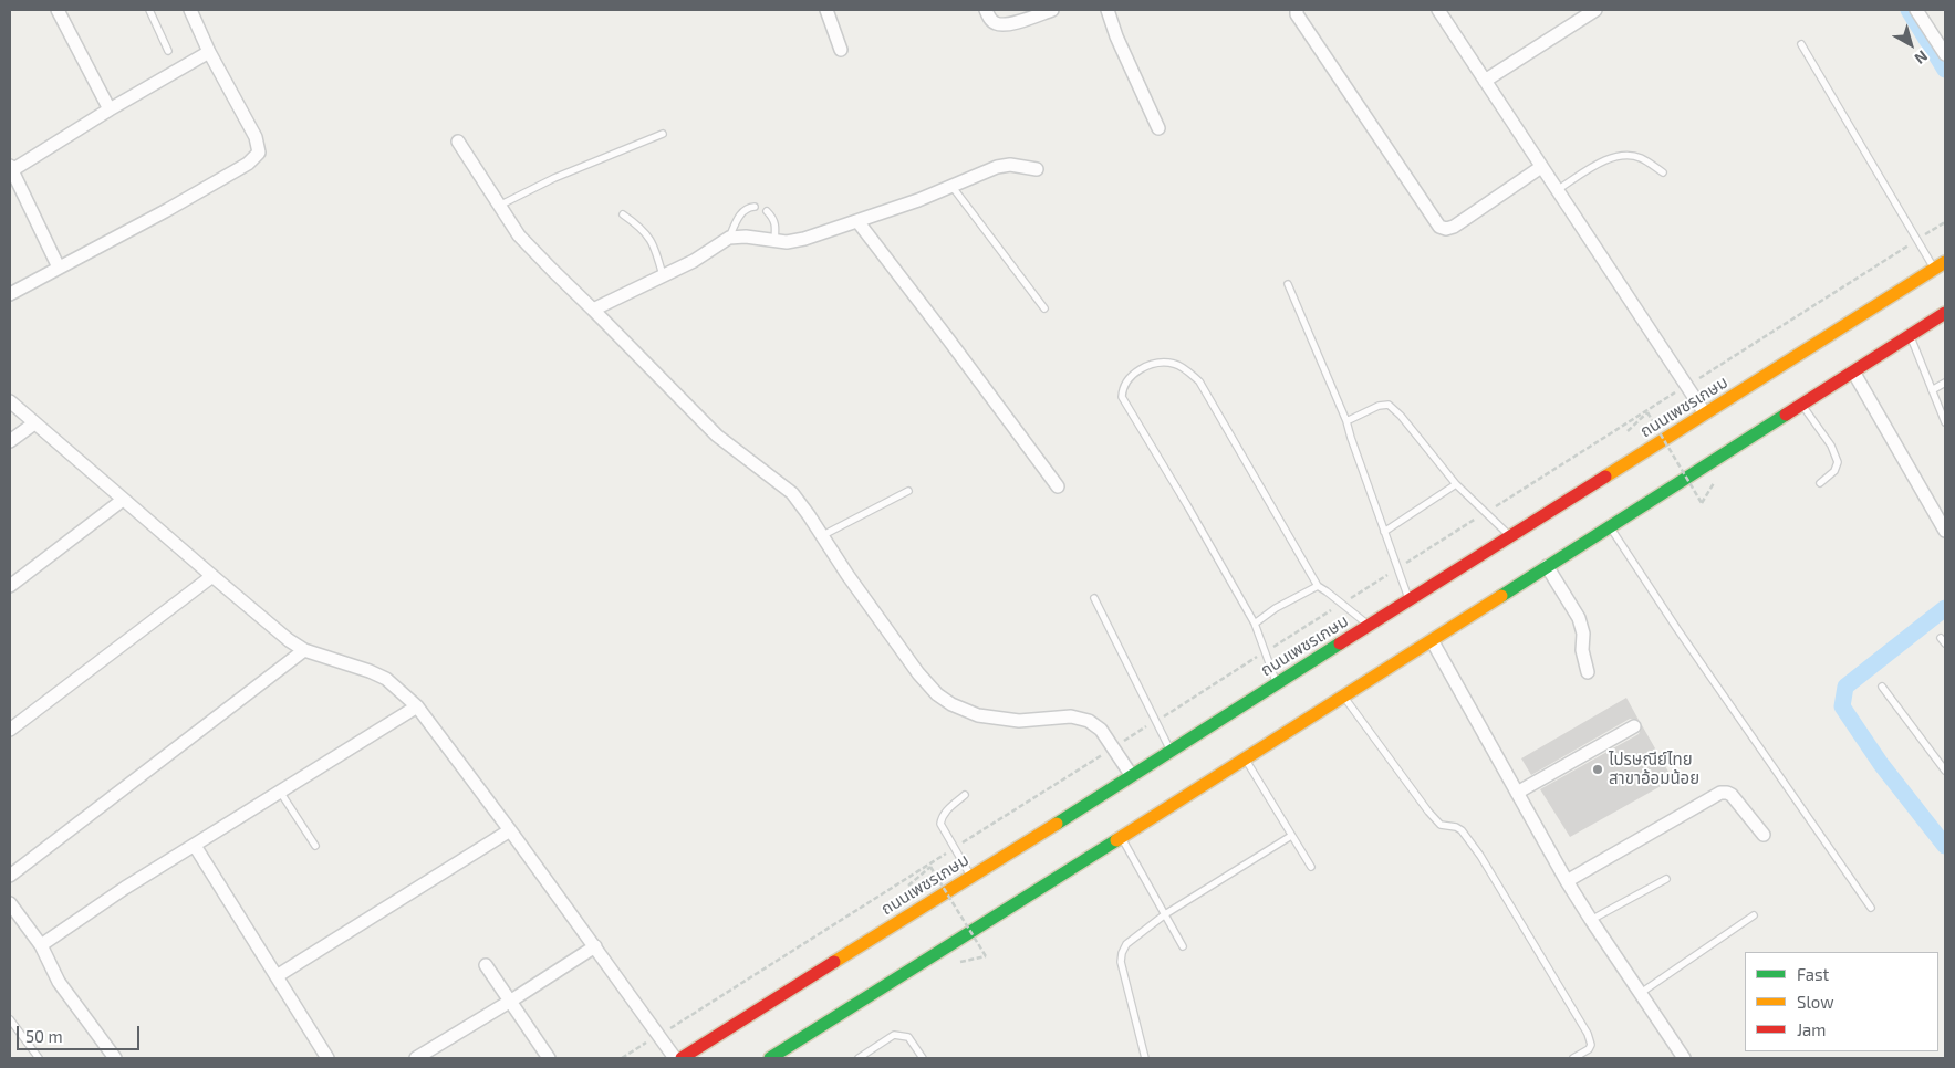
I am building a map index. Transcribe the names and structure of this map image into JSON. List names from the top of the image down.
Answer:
{
  "streets": {
    "main road": ["ถนนเพชรเกษม"]
  },
  "places": ["ไปรษณีย์ไทย สาขาอ้อมน้อย"],
  "legend": ["Fast", "Slow", "Jam"],
  "scale_bar": "50 m",
  "north": "bottom right"
}
